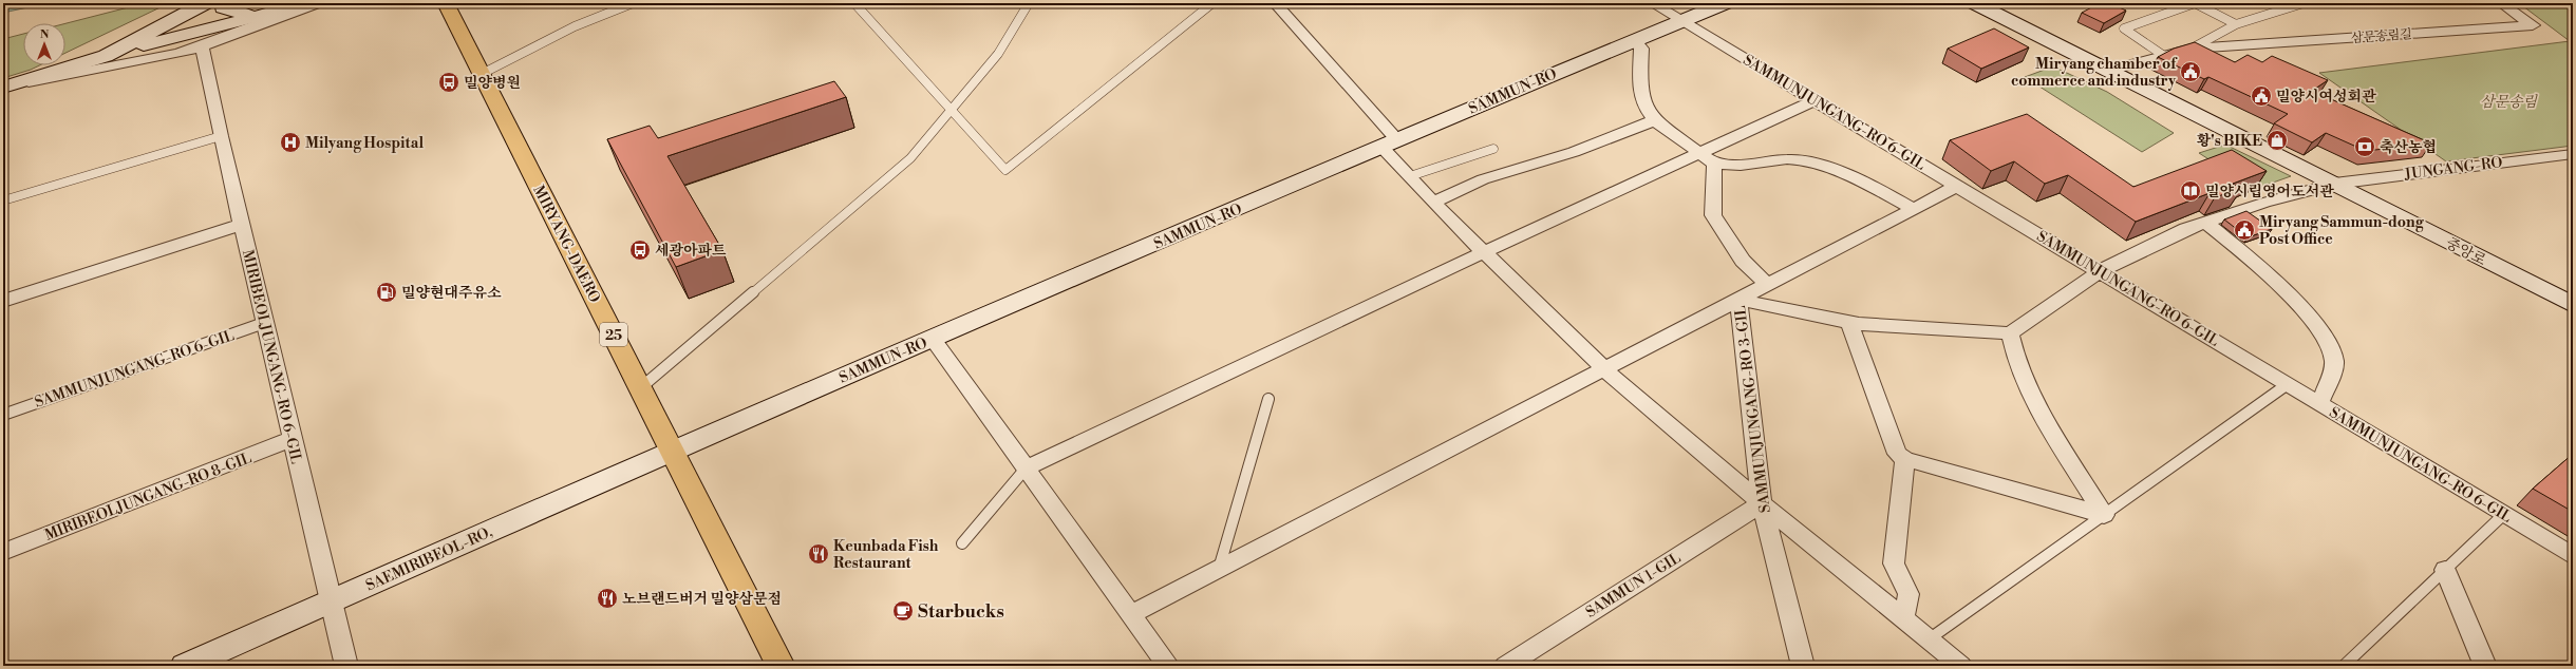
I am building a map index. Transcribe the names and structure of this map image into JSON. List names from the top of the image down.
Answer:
{
  "streets": {
    "main road": ["MIRYANG-DAERO", "25"],
    "street": [
      "삼문송림길",
      "SAMMUN-RO",
      "SAMMUNJUNGANG-RO 6-GIL",
      "JUNGANG-RO",
      "중앙로",
      "MIRIBEOLJUNGANG-RO 6-GIL",
      "SAMMUNJUNGANG-RO 3-GIL",
      "MIRIBEOLJUNGANG-RO 8-GIL",
      "SAEMIRIBEOL-RO,",
      "SAMMUN 1-GIL"
    ]
  },
  "crossings": [
    ["삼문송림길", "중앙로"],
    ["SAMMUN-RO", "SAMMUNJUNGANG-RO 6-GIL"],
    ["SAMMUN-RO", "MIRYANG-DAERO"],
    ["SAMMUN-RO", "SAEMIRIBEOL-RO,"],
    ["SAMMUNJUNGANG-RO 6-GIL", "MIRIBEOLJUNGANG-RO 6-GIL"],
    ["JUNGANG-RO", "중앙로"],
    ["MIRYANG-DAERO", "SAEMIRIBEOL-RO,"],
    ["MIRIBEOLJUNGANG-RO 6-GIL", "MIRIBEOLJUNGANG-RO 8-GIL"],
    ["MIRIBEOLJUNGANG-RO 6-GIL", "SAEMIRIBEOL-RO,"],
    ["SAMMUNJUNGANG-RO 3-GIL", "SAMMUN 1-GIL"]
  ],
  "parks": ["삼문송림"],
  "places": {
    "public building": ["Miryang chamber of commerce and industry", "밀양시여성회관", "Miryang Sammun-dong Post Office"],
    "bus stop": ["밀양병원", "세광아파트"],
    "shop": ["황's BIKE"],
    "hospital": ["Milyang Hospital"],
    "bank": ["축산농협"],
    "library": ["밀양시립영어도서관"],
    "fuel station": ["밀양현대주유소"],
    "restaurant": ["Keunbada Fish Restaurant", "노브랜드버거 밀양삼문점"],
    "cafe": ["Starbucks"]
  },
  "north": "top"
}
